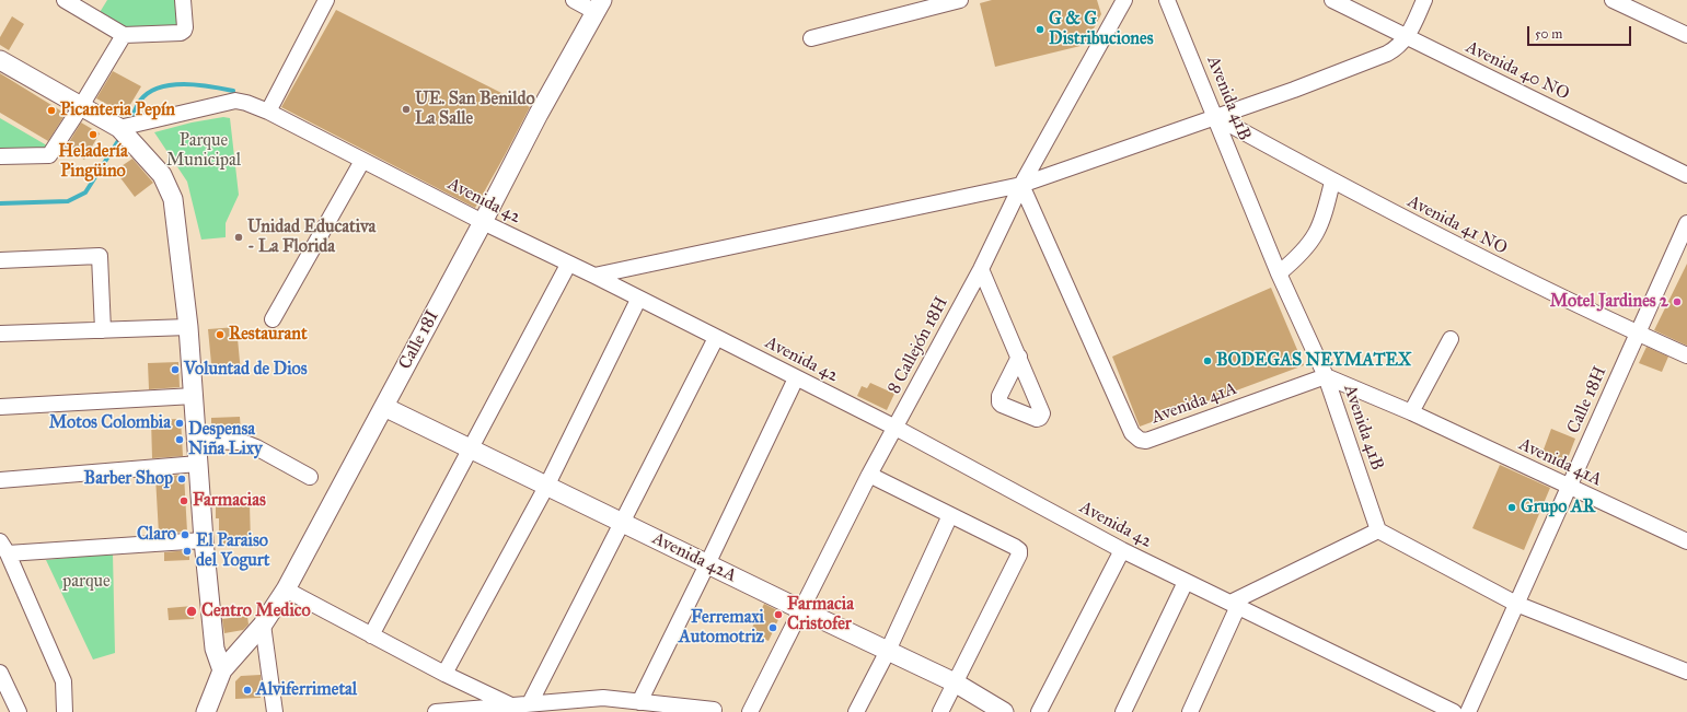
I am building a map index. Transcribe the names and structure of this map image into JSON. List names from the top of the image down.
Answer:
{
  "streets": {
    "street": [
      "Avenida 40 NO",
      "Avenida 41B",
      "Avenida 42",
      "Avenida 41 NO",
      "Calle 18I",
      "8 Callejón 18H",
      "Calle 18H",
      "Avenida 41A",
      "Avenida 42A"
    ]
  },
  "crossings": [
    ["Avenida 41B", "Avenida 41 NO"],
    ["Avenida 41B", "Avenida 41A"],
    ["Avenida 42", "Calle 18I"],
    ["Avenida 42", "8 Callejón 18H"],
    ["Avenida 41 NO", "Calle 18H"],
    ["Calle 18I", "Avenida 42A"],
    ["8 Callejón 18H", "Avenida 41A"],
    ["8 Callejón 18H", "Avenida 42A"],
    ["Calle 18H", "Avenida 41A"]
  ],
  "parks": ["Parque Municipal", "parque"],
  "places": [
    "G & G Distribuciones",
    "UE. San Benildo La Salle",
    "Picanteria Pepín",
    "Heladería Pingüino",
    "Unidad Educativa - La Florida",
    "Motel Jardines 2",
    "Restaurant",
    "BODEGAS NEYMATEX",
    "Voluntad de Dios",
    "Motos Colombia",
    "Despensa Niña Lixy",
    "Barber Shop",
    "Farmacias",
    "Grupo AR",
    "Claro",
    "El Paraiso del Yogurt",
    "Centro Medico",
    "Farmacia Cristofer",
    "Ferremaxi Automotriz",
    "Alviferrimetal"
  ],
  "scale_bar": "50 m"
}
